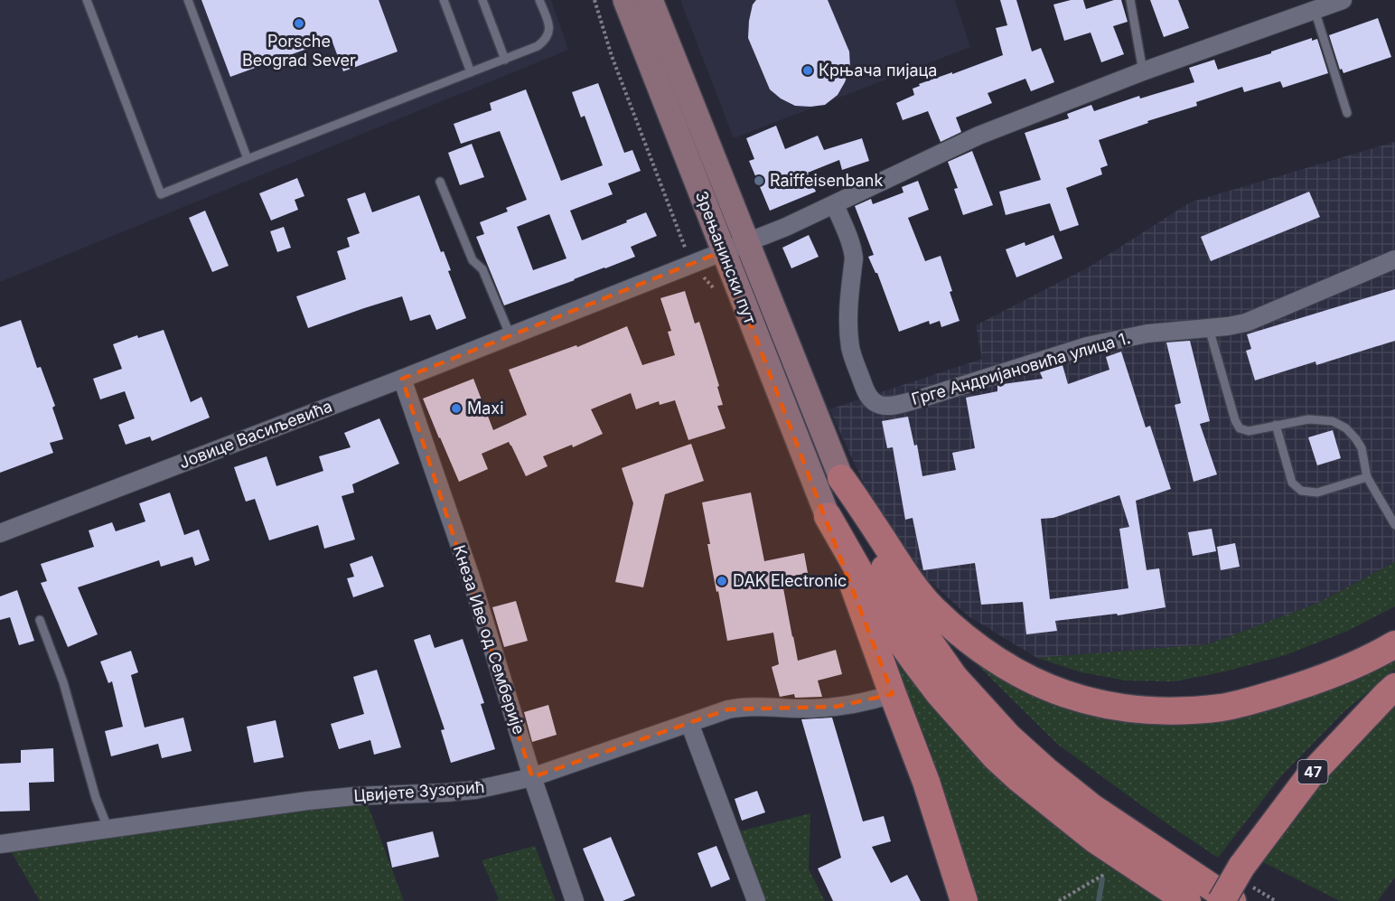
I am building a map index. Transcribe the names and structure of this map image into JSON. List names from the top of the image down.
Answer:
{
  "streets": {
    "main road": ["Зрењанински пут", "47"],
    "street": [
      "Грге Андријановића улица 1.",
      "Јовице Васиљевића",
      "Кнеза Иве од Семберије",
      "Цвијете Зузорић"
    ]
  },
  "crossings": [
    ["Зрењанински пут", "Јовице Васиљевића"],
    ["Грге Андријановића улица 1.", "Јовице Васиљевића"],
    ["Јовице Васиљевића", "Кнеза Иве од Семберије"],
    ["Кнеза Иве од Семберије", "Цвијете Зузорић"]
  ],
  "places": [
    "Porsche Beograd Sever",
    "Крњача пијаца",
    "Raiffeisenbank",
    "Maxi",
    "DAK Electronic"
  ]
}
